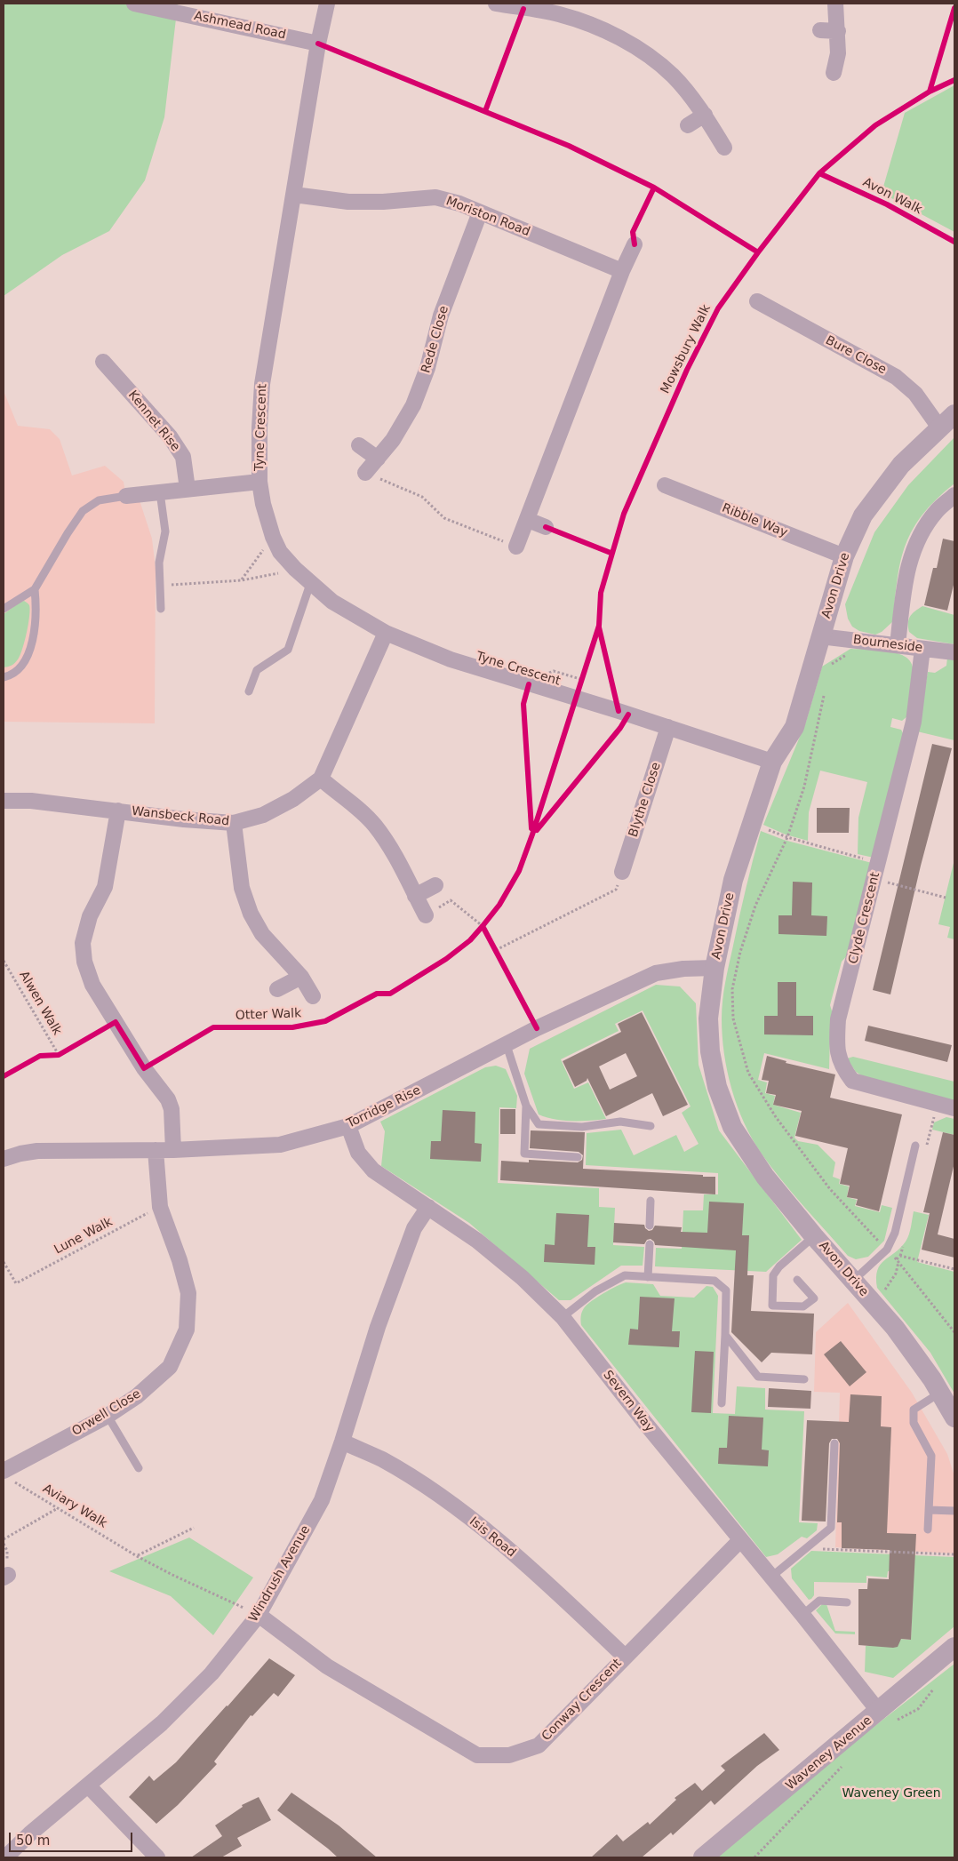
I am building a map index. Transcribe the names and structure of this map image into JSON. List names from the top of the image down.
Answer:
{
  "streets": {
    "street": [
      "Ashmead Road",
      "Moriston Road",
      "Rede Close",
      "Bure Close",
      "Kennet Rise",
      "Tyne Crescent",
      "Ribble Way",
      "Avon Drive",
      "Bourneside",
      "Blythe Close",
      "Wansbeck Road",
      "Clyde Crescent",
      "Torridge Rise",
      "Severn Way",
      "Orwell Close",
      "Isis Road",
      "Windrush Avenue",
      "Conway Crescent",
      "Waveney Avenue"
    ],
    "path": ["Alwen Walk", "Lune Walk", "Aviary Walk"],
    "cycle path": ["Avon Walk", "Mowsbury Walk"]
  },
  "crossings": [
    ["Ashmead Road", "Tyne Crescent"],
    ["Moriston Road", "Rede Close"],
    ["Moriston Road", "Tyne Crescent"],
    ["Bure Close", "Avon Drive"],
    ["Tyne Crescent", "Avon Drive"],
    ["Tyne Crescent", "Blythe Close"],
    ["Tyne Crescent", "Wansbeck Road"],
    ["Ribble Way", "Avon Drive"],
    ["Avon Drive", "Bourneside"],
    ["Avon Drive", "Torridge Rise"],
    ["Bourneside", "Clyde Crescent"],
    ["Torridge Rise", "Severn Way"],
    ["Torridge Rise", "Orwell Close"],
    ["Lune Walk", "Orwell Close"],
    ["Severn Way", "Windrush Avenue"],
    ["Severn Way", "Conway Crescent"],
    ["Severn Way", "Waveney Avenue"],
    ["Orwell Close", "Aviary Walk"],
    ["Aviary Walk", "Windrush Avenue"],
    ["Aviary Walk", "Conway Crescent"],
    ["Isis Road", "Windrush Avenue"],
    ["Isis Road", "Conway Crescent"],
    ["Windrush Avenue", "Conway Crescent"]
  ],
  "parks": ["Waveney Green"],
  "scale_bar": "50 m"
}
